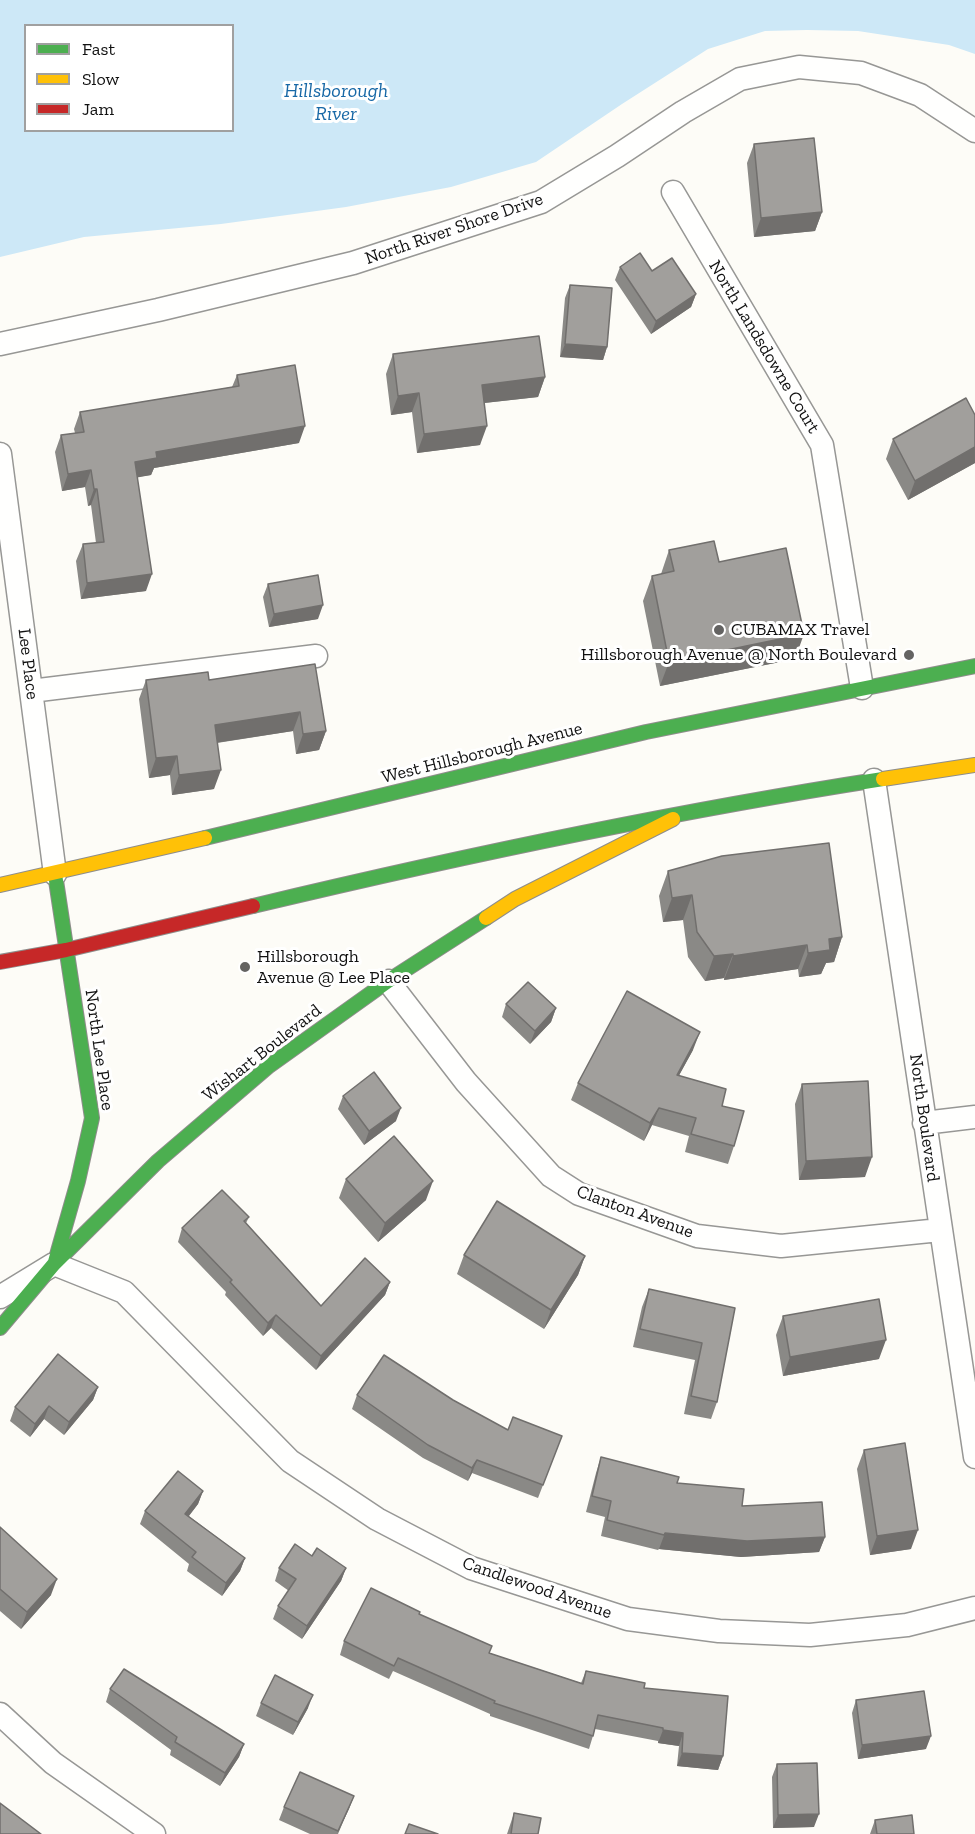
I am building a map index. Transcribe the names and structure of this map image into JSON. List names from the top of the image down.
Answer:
{
  "streets": {
    "main road": ["West Hillsborough Avenue", "North Lee Place", "Wishart Boulevard"],
    "street": [
      "North River Shore Drive",
      "North Landsdowne Court",
      "Lee Place",
      "North Boulevard",
      "Clanton Avenue",
      "Candlewood Avenue"
    ]
  },
  "crossings": [
    ["North Landsdowne Court", "West Hillsborough Avenue"],
    ["Lee Place", "West Hillsborough Avenue"],
    ["Lee Place", "North Lee Place"],
    ["West Hillsborough Avenue", "North Lee Place"],
    ["North Lee Place", "Wishart Boulevard"],
    ["North Lee Place", "Candlewood Avenue"],
    ["Wishart Boulevard", "Clanton Avenue"],
    ["Wishart Boulevard", "Candlewood Avenue"],
    ["North Boulevard", "Clanton Avenue"]
  ],
  "water": ["Hillsborough River"],
  "places": ["CUBAMAX Travel", "Hillsborough Avenue @ North Boulevard", "Hillsborough Avenue @ Lee Place"],
  "legend": ["Fast", "Slow", "Jam"]
}
